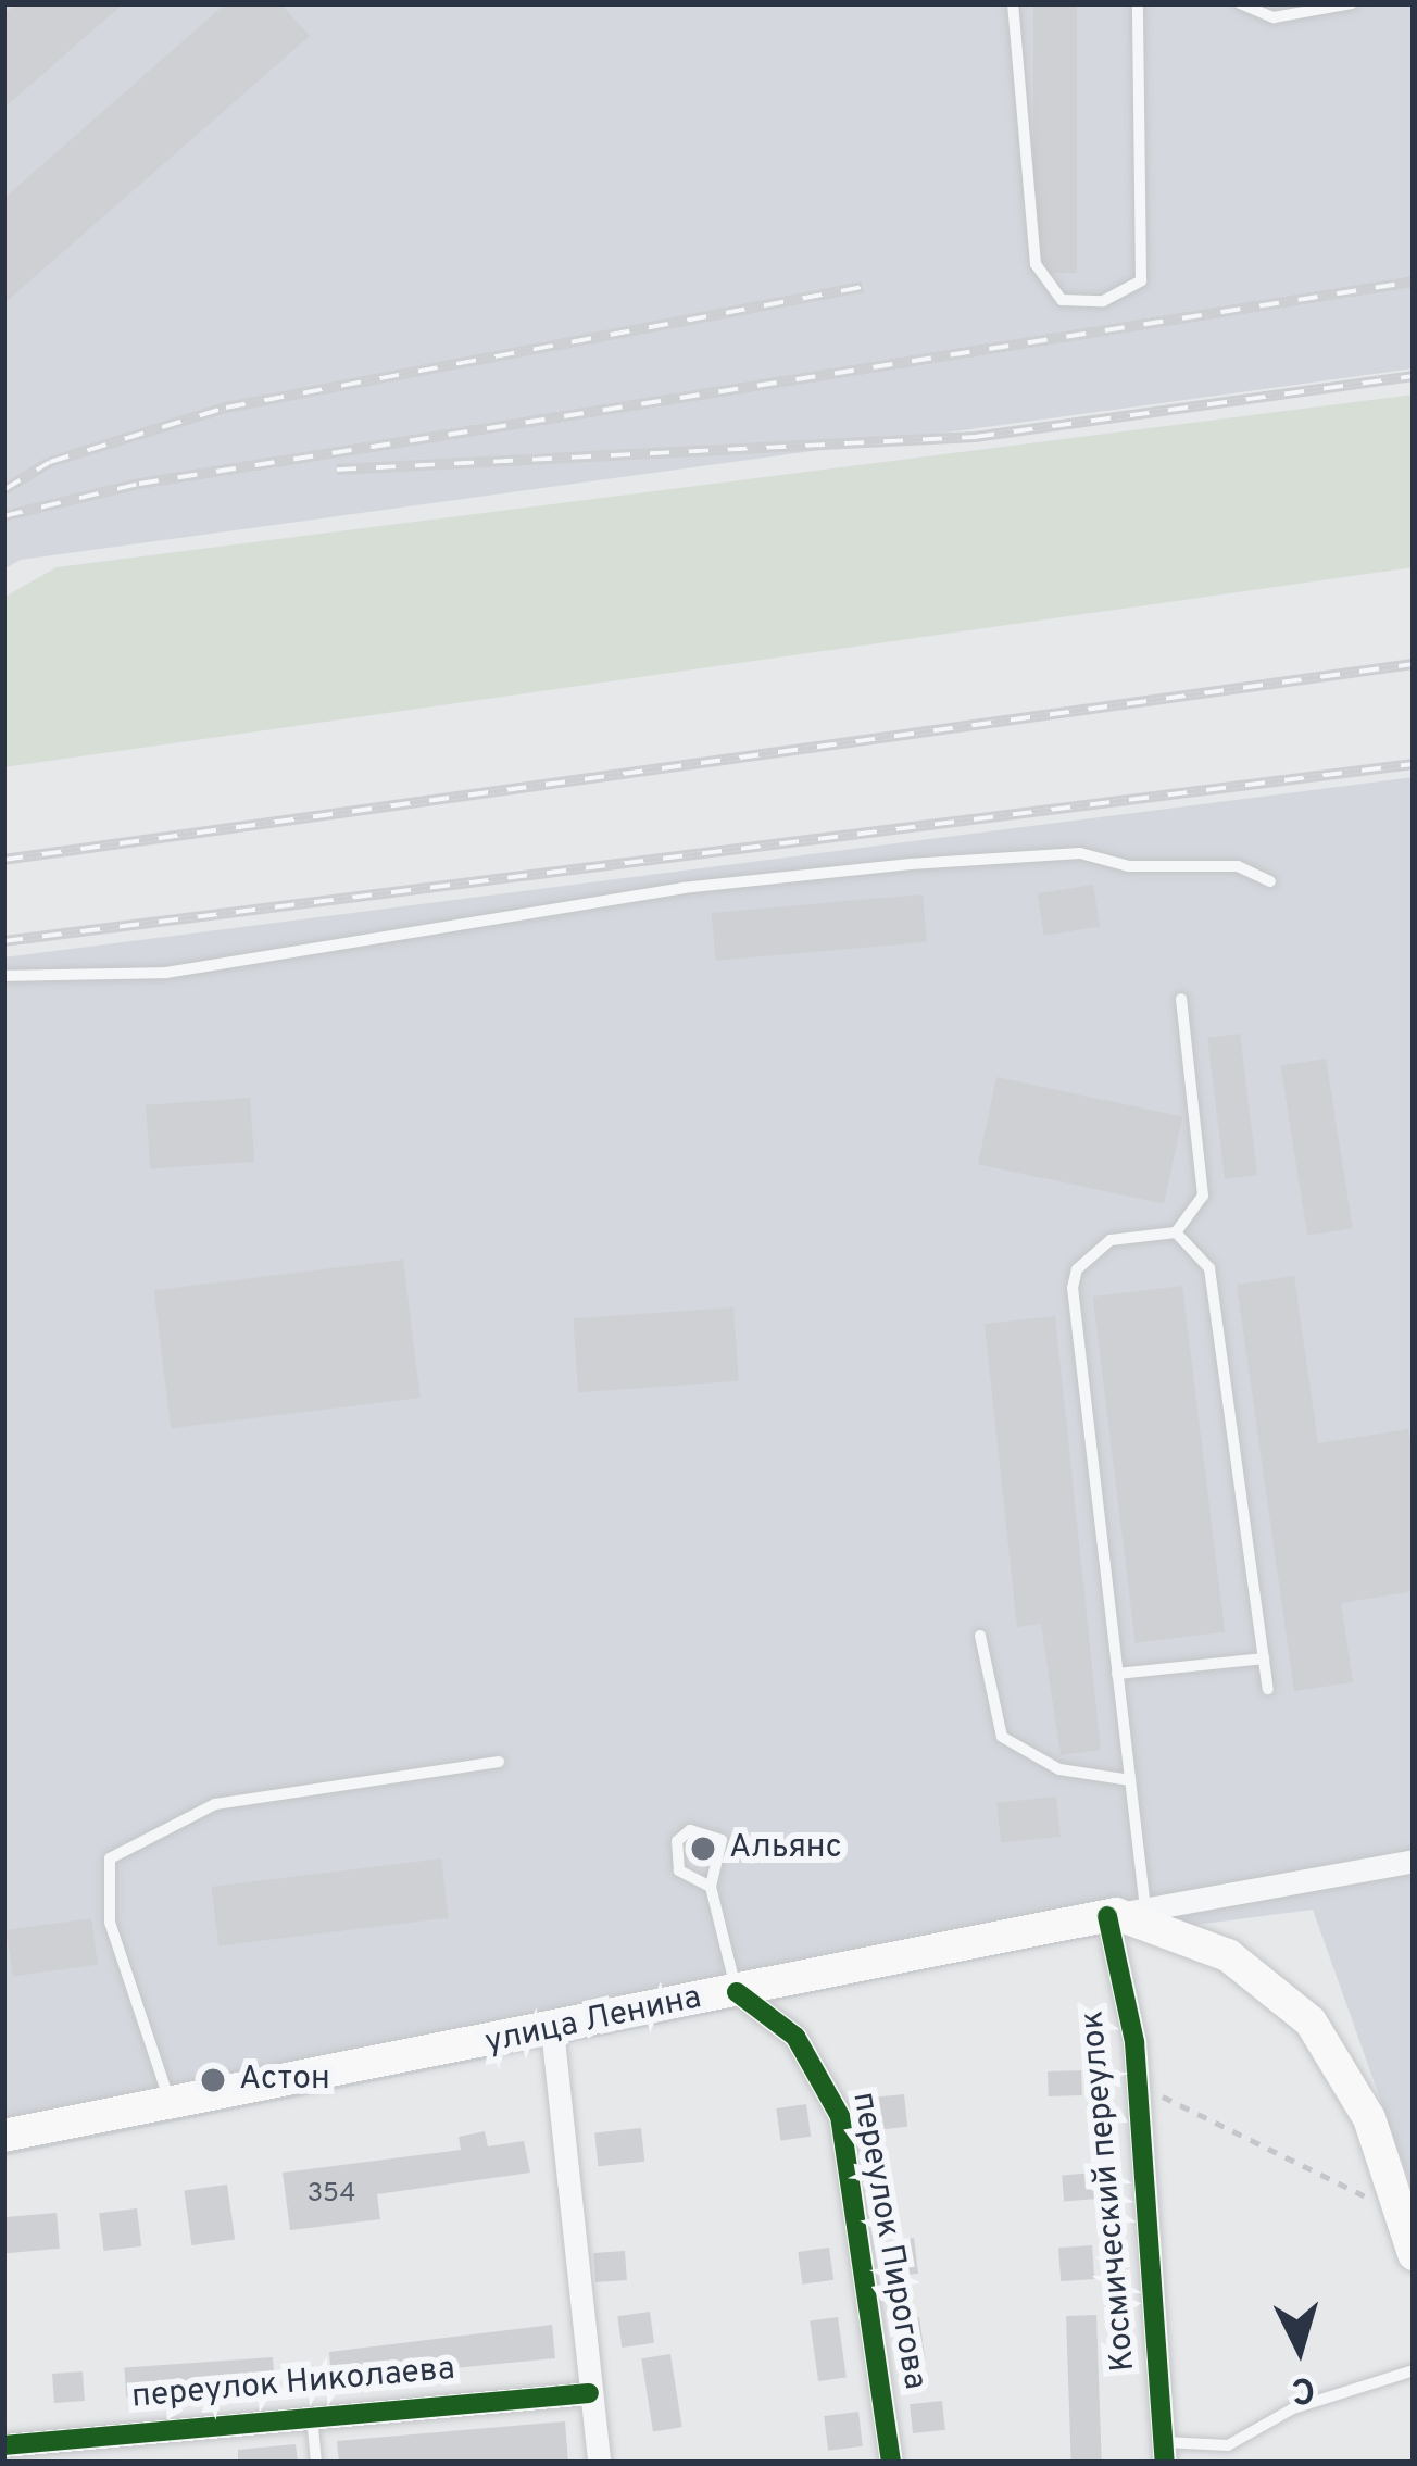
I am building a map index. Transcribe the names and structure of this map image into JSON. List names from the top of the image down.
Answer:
{
  "streets": {
    "main road": ["улица Ленина"],
    "street": ["Космический переулок", "переулок Пирогова", "переулок Николаева"]
  },
  "crossings": [
    ["улица Ленина", "Космический переулок"],
    ["улица Ленина", "переулок Пирогова"]
  ],
  "places": ["Альянс", "Астон"],
  "house_numbers": ["354"],
  "north": "bottom"
}
